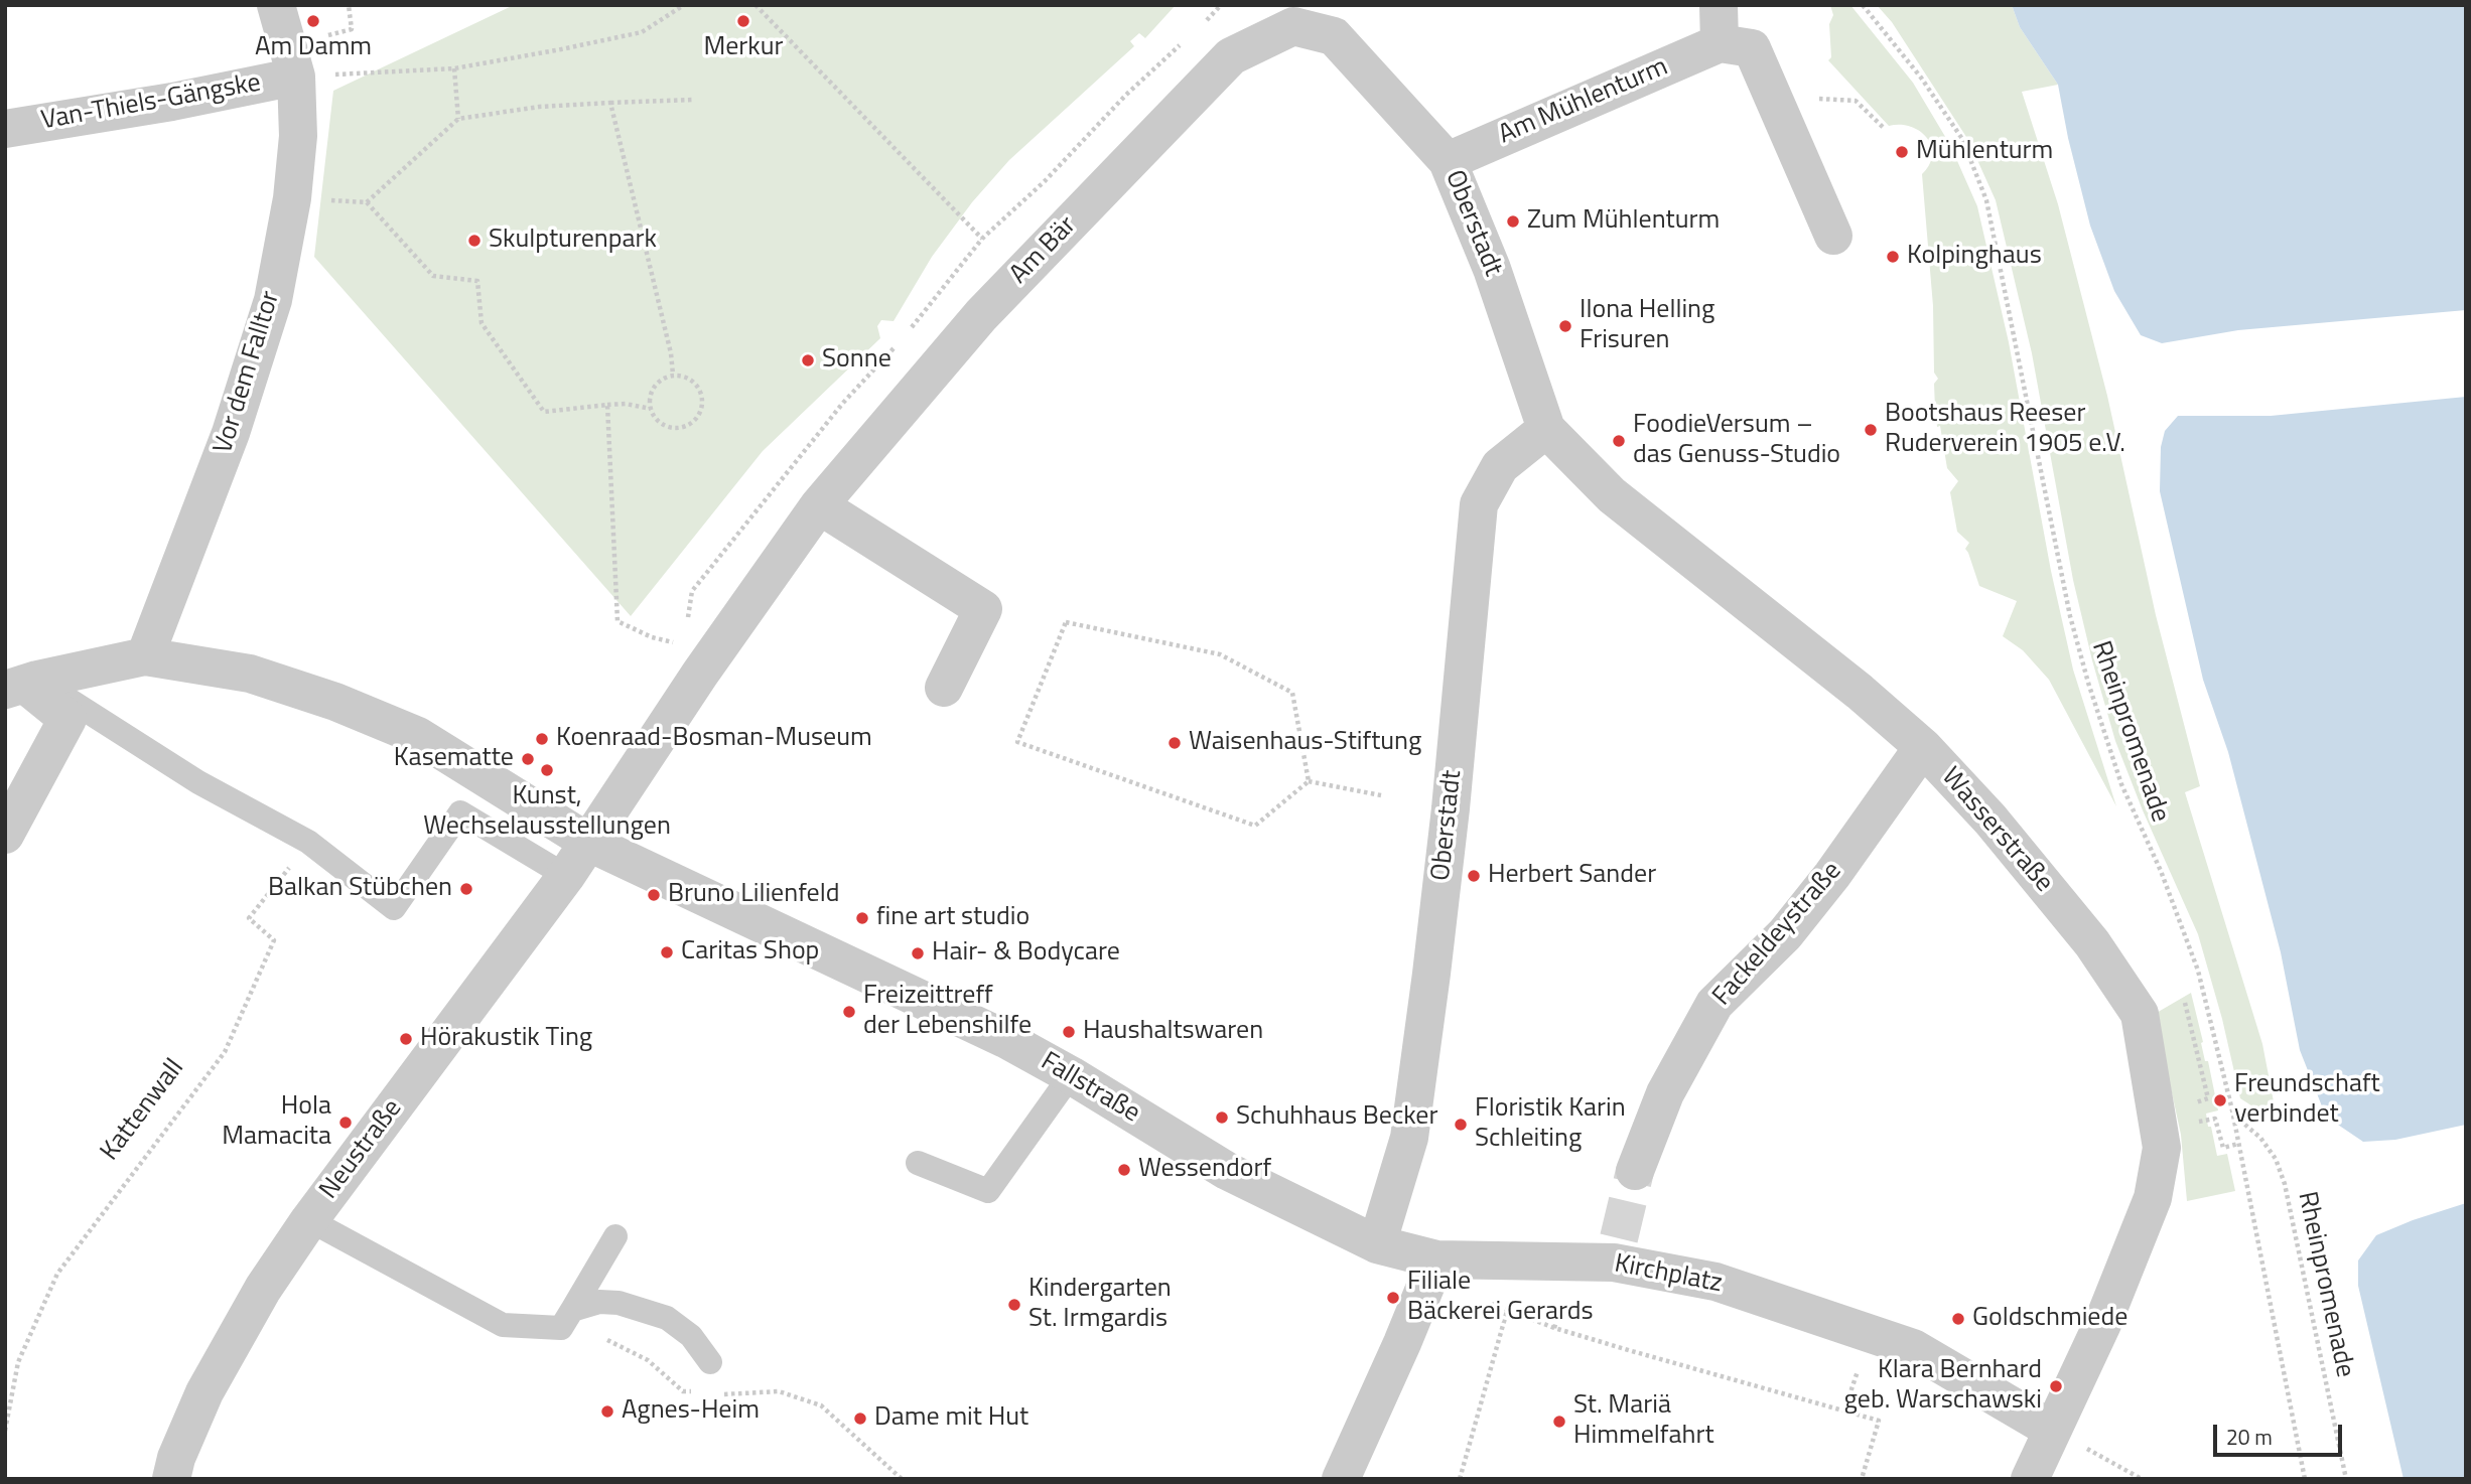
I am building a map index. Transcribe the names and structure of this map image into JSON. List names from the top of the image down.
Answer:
{
  "streets": {
    "street": [
      "Am Mühlenturm",
      "Van-Thiels-Gängske",
      "Oberstadt",
      "Am Bär",
      "Vor dem Falltor",
      "Wasserstraße",
      "Fackeldeystraße",
      "Fallstraße",
      "Neustraße",
      "Kirchplatz"
    ],
    "path": ["Rheinpromenade", "Kattenwall"]
  },
  "crossings": [
    ["Am Mühlenturm", "Oberstadt"],
    ["Van-Thiels-Gängske", "Vor dem Falltor"],
    ["Oberstadt", "Am Bär"],
    ["Oberstadt", "Wasserstraße"],
    ["Oberstadt", "Fallstraße"],
    ["Am Bär", "Fallstraße"],
    ["Am Bär", "Neustraße"],
    ["Wasserstraße", "Fackeldeystraße"],
    ["Wasserstraße", "Kirchplatz"],
    ["Fallstraße", "Neustraße"],
    ["Fallstraße", "Kirchplatz"]
  ],
  "places": [
    "Am Damm",
    "Merkur",
    "Mühlenturm",
    "Zum Mühlenturm",
    "Skulpturenpark",
    "Kolpinghaus",
    "Ilona Helling Frisuren",
    "Sonne",
    "Bootshaus Reeser Ruderverein 1905 e.V.",
    "FoodieVersum – das Genuss-Studio",
    "Koenraad-Bosman-Museum",
    "Waisenhaus-Stiftung",
    "Kasematte",
    "Kunst, Wechselausstellungen",
    "Herbert Sander",
    "Balkan Stübchen",
    "Bruno Lilienfeld",
    "fine art studio",
    "Caritas Shop",
    "Hair- & Bodycare",
    "Freizeittreff der Lebenshilfe",
    "Haushaltswaren",
    "Hörakustik Ting",
    "Freundschaft verbindet",
    "Schuhhaus Becker",
    "Hola Mamacita",
    "Floristik Karin Schleiting",
    "Wessendorf",
    "Filiale Bäckerei Gerards",
    "Kindergarten St. Irmgardis",
    "Goldschmiede",
    "Klara Bernhard geb. Warschawski",
    "Agnes-Heim",
    "Dame mit Hut",
    "St. Mariä Himmelfahrt"
  ],
  "scale_bar": "20 m"
}
